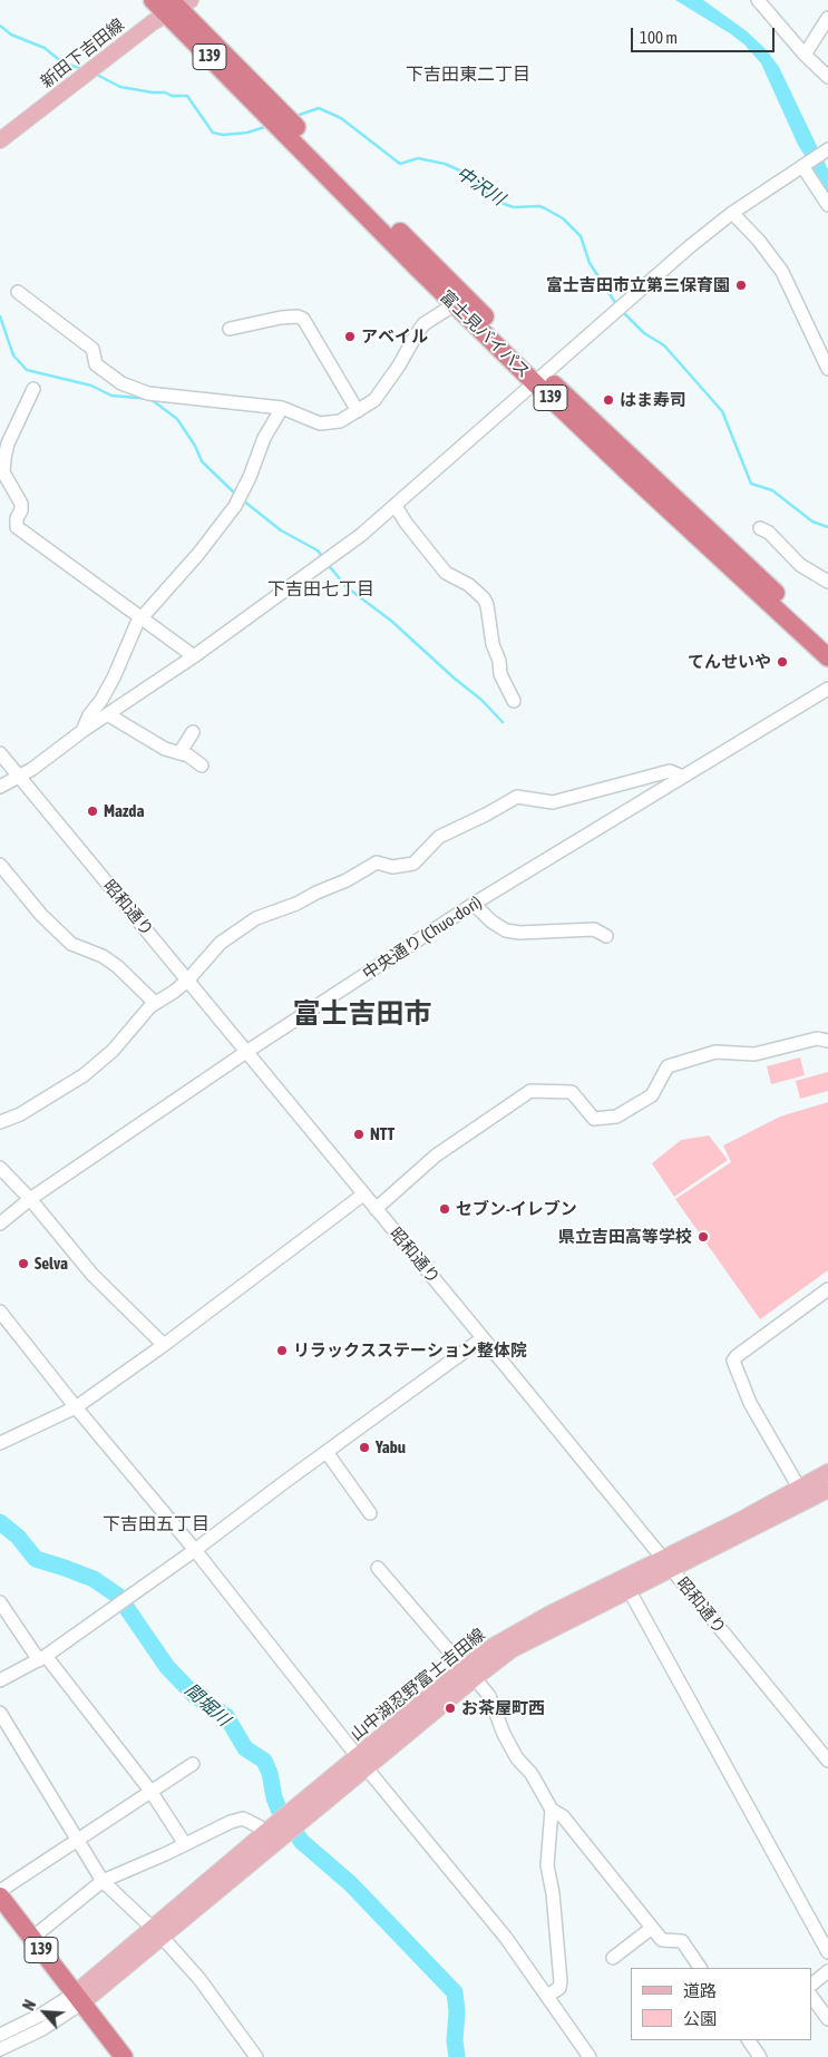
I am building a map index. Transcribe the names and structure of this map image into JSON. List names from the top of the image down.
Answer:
{
  "streets": {
    "highway": ["139", "富士見バイパス"],
    "main road": ["新田下吉田線", "山中湖忍野富士吉田線"],
    "street": ["昭和通り", "中央通り (Chuo-dori)"]
  },
  "crossings": [
    ["新田下吉田線", "富士見バイパス"],
    ["139", "山中湖忍野富士吉田線"],
    ["昭和通り", "中央通り (Chuo-dori)"],
    ["昭和通り", "山中湖忍野富士吉田線"]
  ],
  "districts": [
    "下吉田東二丁目",
    "下吉田七丁目",
    "富士吉田市",
    "下吉田五丁目"
  ],
  "water": ["中沢川", "間堀川"],
  "places": [
    "富士吉田市立第三保育園",
    "アベイル",
    "はま寿司",
    "てんせいや",
    "Mazda",
    "NTT",
    "セブン-イレブン",
    "県立吉田高等学校",
    "Selva",
    "リラックスステーション整体院",
    "Yabu",
    "お茶屋町西"
  ],
  "legend": ["道路", "公園"],
  "scale_bar": "100 m",
  "north": "top left"
}
